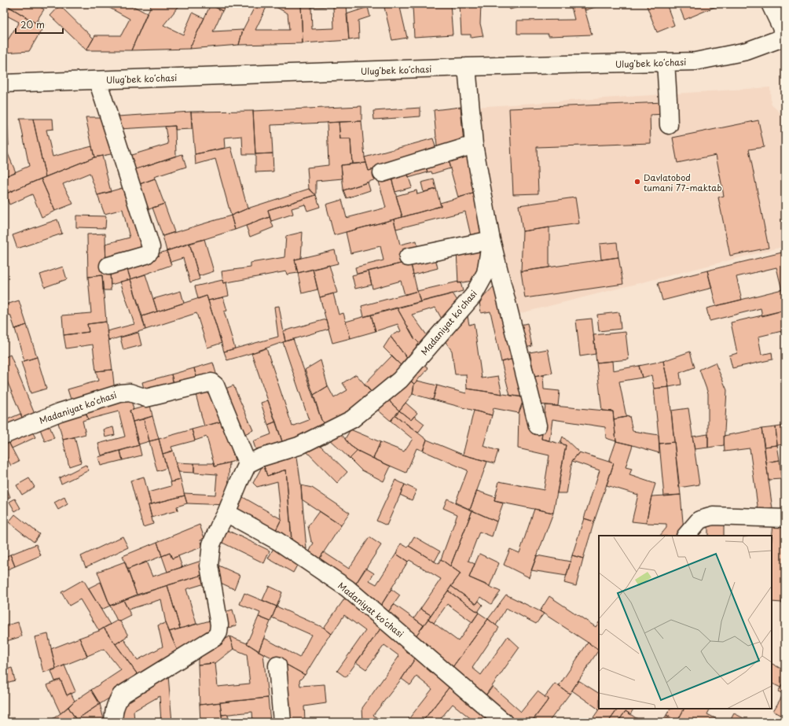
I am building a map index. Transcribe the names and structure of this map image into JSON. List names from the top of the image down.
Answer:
{
  "streets": {
    "street": ["Ulugʻbek koʻchasi", "Madaniyat koʻchasi"]
  },
  "crossings": [
    ["Ulugʻbek koʻchasi", "Madaniyat koʻchasi"]
  ],
  "places": ["Davlatobod tumani 77-maktab"],
  "scale_bar": "20 m"
}
